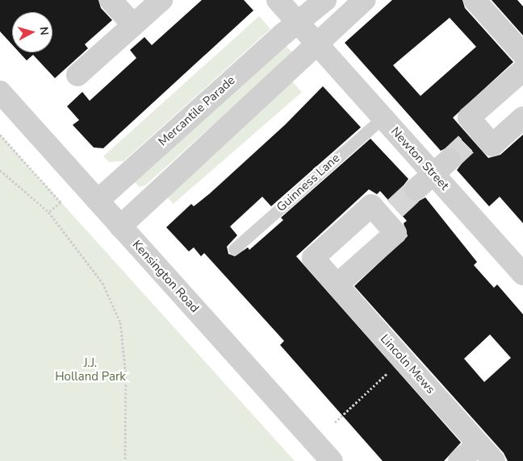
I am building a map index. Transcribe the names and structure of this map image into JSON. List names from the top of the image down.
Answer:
{
  "streets": {
    "street": [
      "Mercantile Parade",
      "Newton Street",
      "Kensington Road",
      "Lincoln Mews"
    ],
    "lane": ["Guinness Lane"]
  },
  "crossings": [
    ["Mercantile Parade", "Kensington Road"],
    ["Newton Street", "Guinness Lane"]
  ],
  "parks": ["J.J. Holland Park"],
  "north": "right"
}
